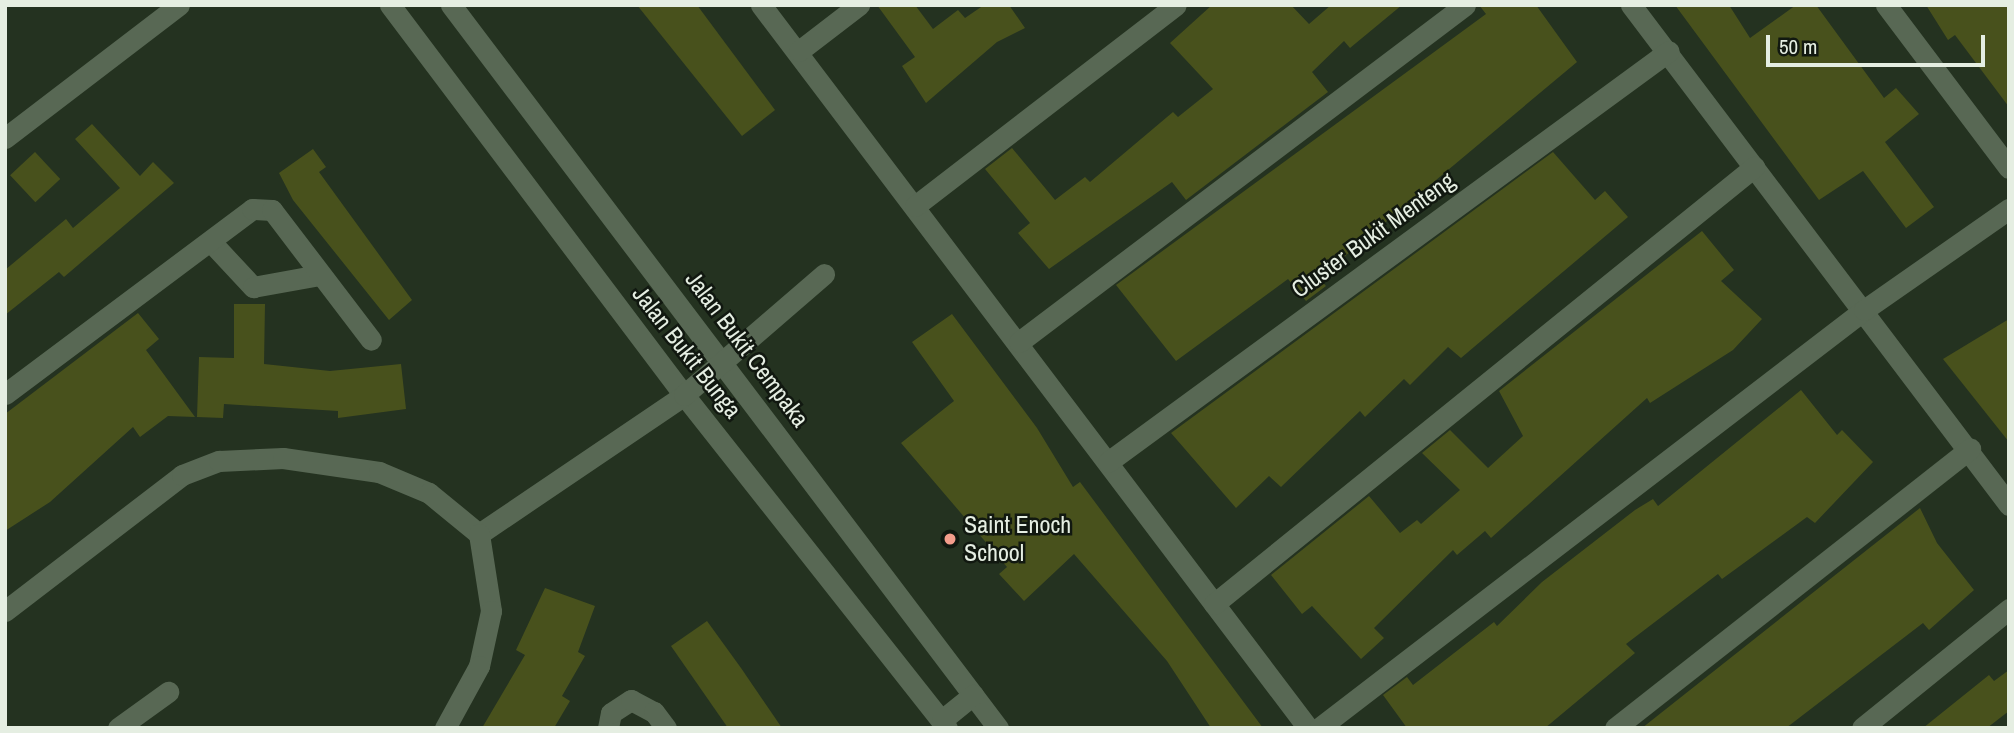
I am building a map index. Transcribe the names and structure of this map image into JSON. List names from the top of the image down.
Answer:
{
  "streets": {
    "street": ["Cluster Bukit Menteng", "Jalan Bukit Cempaka", "Jalan Bukit Bunga"]
  },
  "places": ["Saint Enoch School"],
  "scale_bar": "50 m"
}
